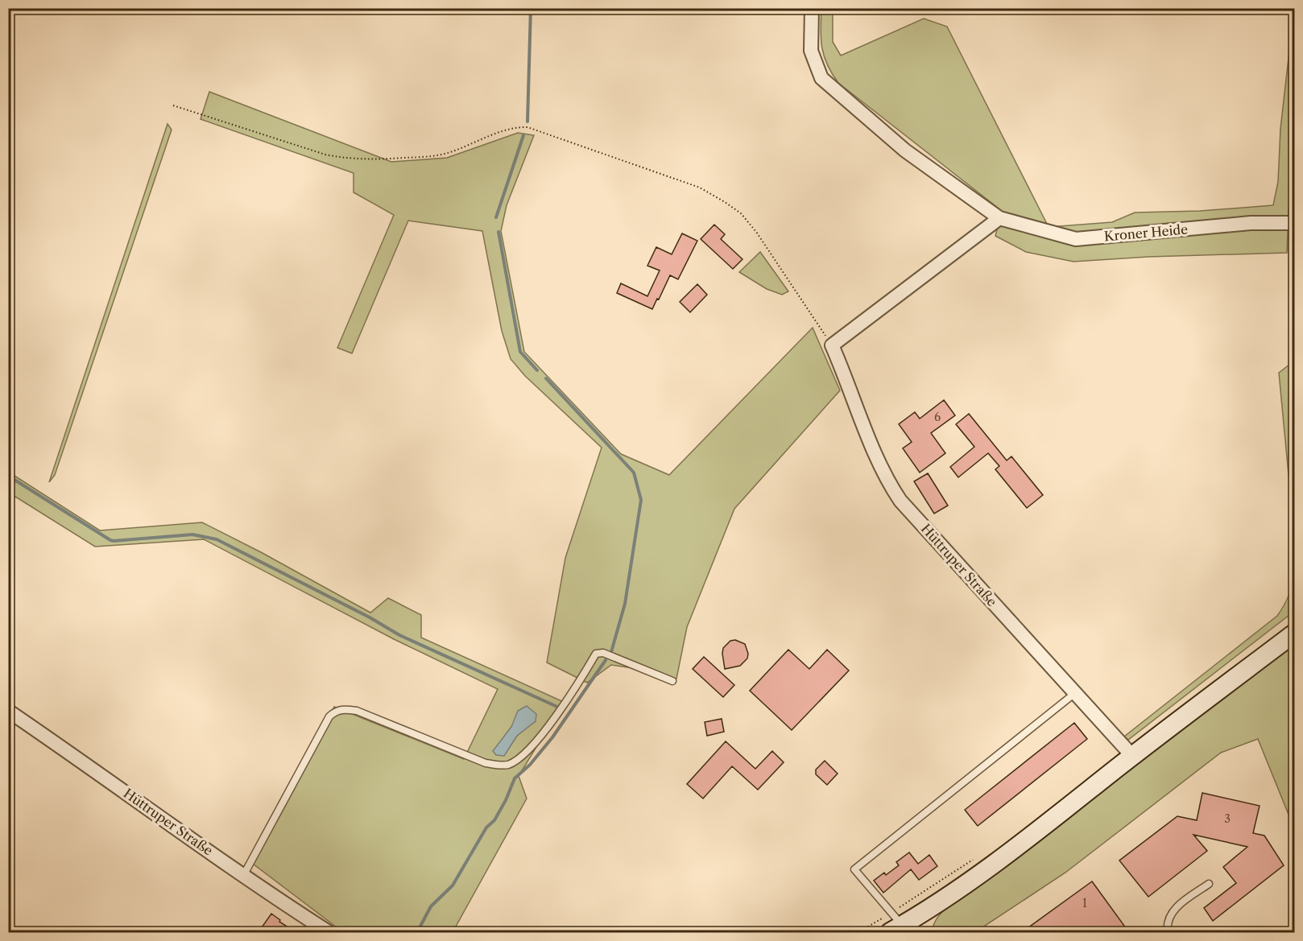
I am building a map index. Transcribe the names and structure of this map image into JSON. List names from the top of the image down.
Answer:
{
  "streets": {
    "street": ["Kroner Heide", "Hüttruper Straße"]
  },
  "house_numbers": ["6", "3", "1"]
}
